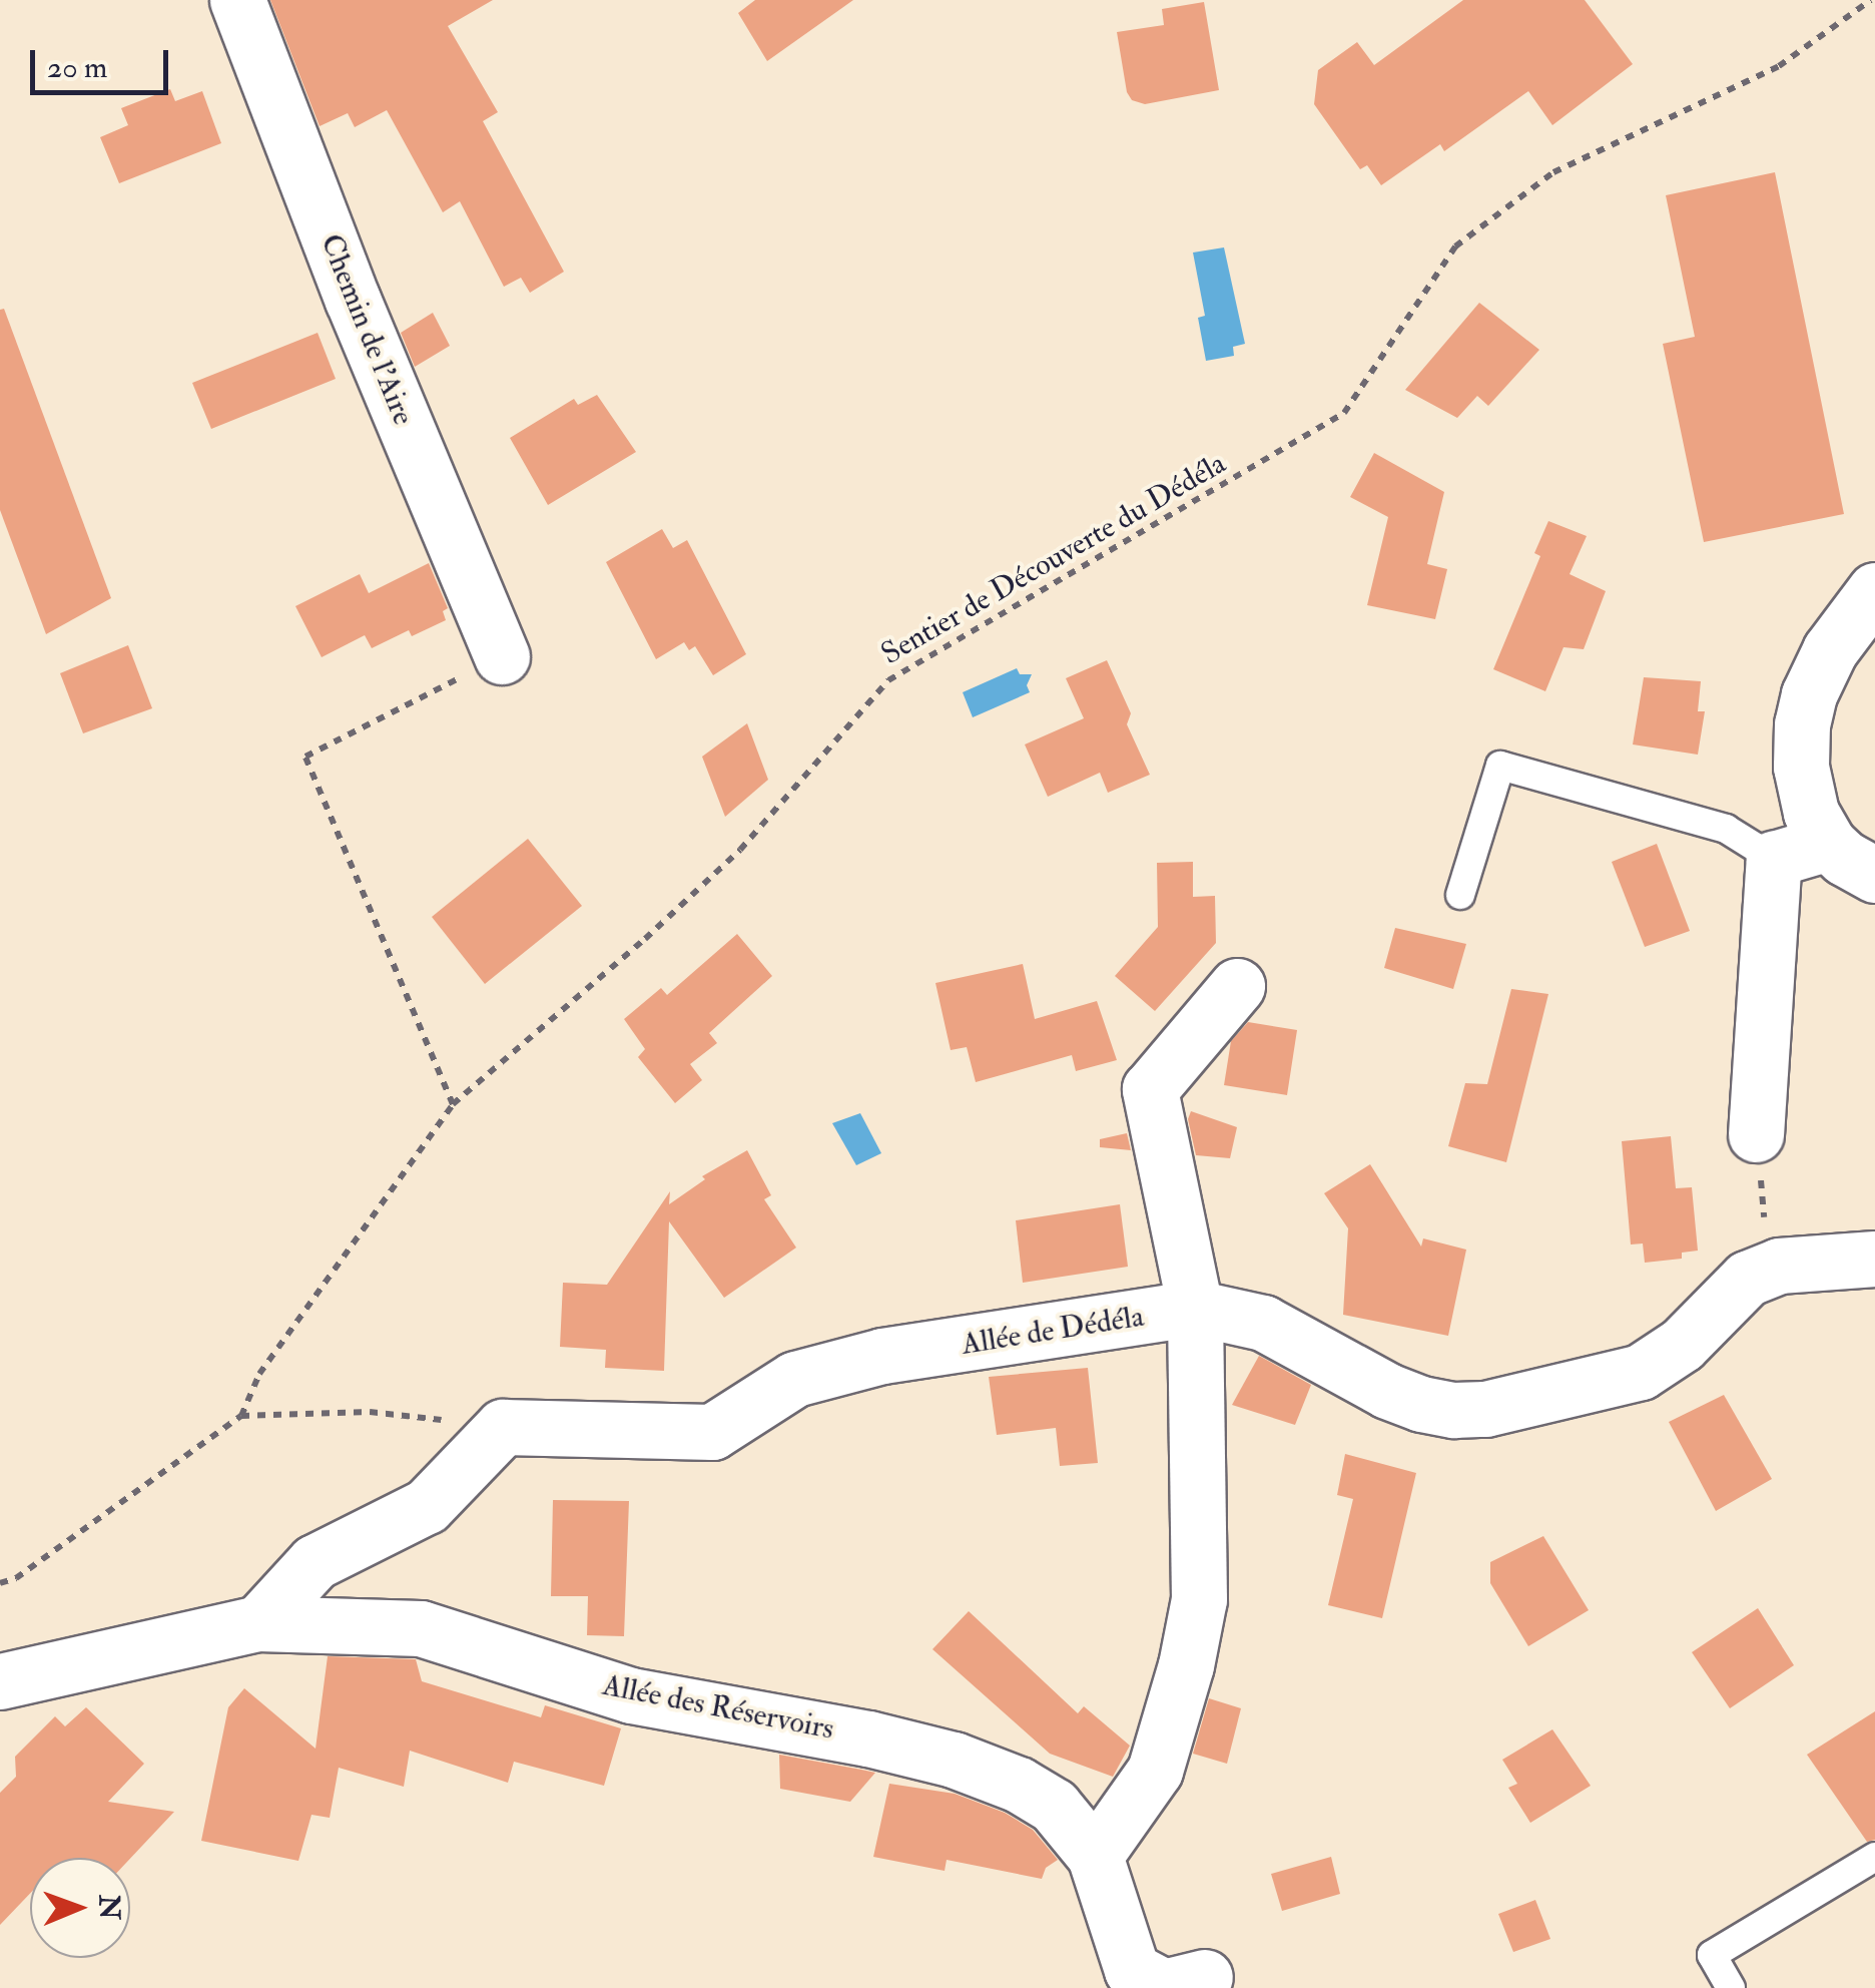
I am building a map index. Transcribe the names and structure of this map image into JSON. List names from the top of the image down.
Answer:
{
  "streets": {
    "street": ["Chemin de l'Aire", "Allée de Dédéla", "Allée des Réservoirs"],
    "path": ["Sentier de Découverte du Dédéla"]
  },
  "scale_bar": "20 m",
  "north": "right"
}
